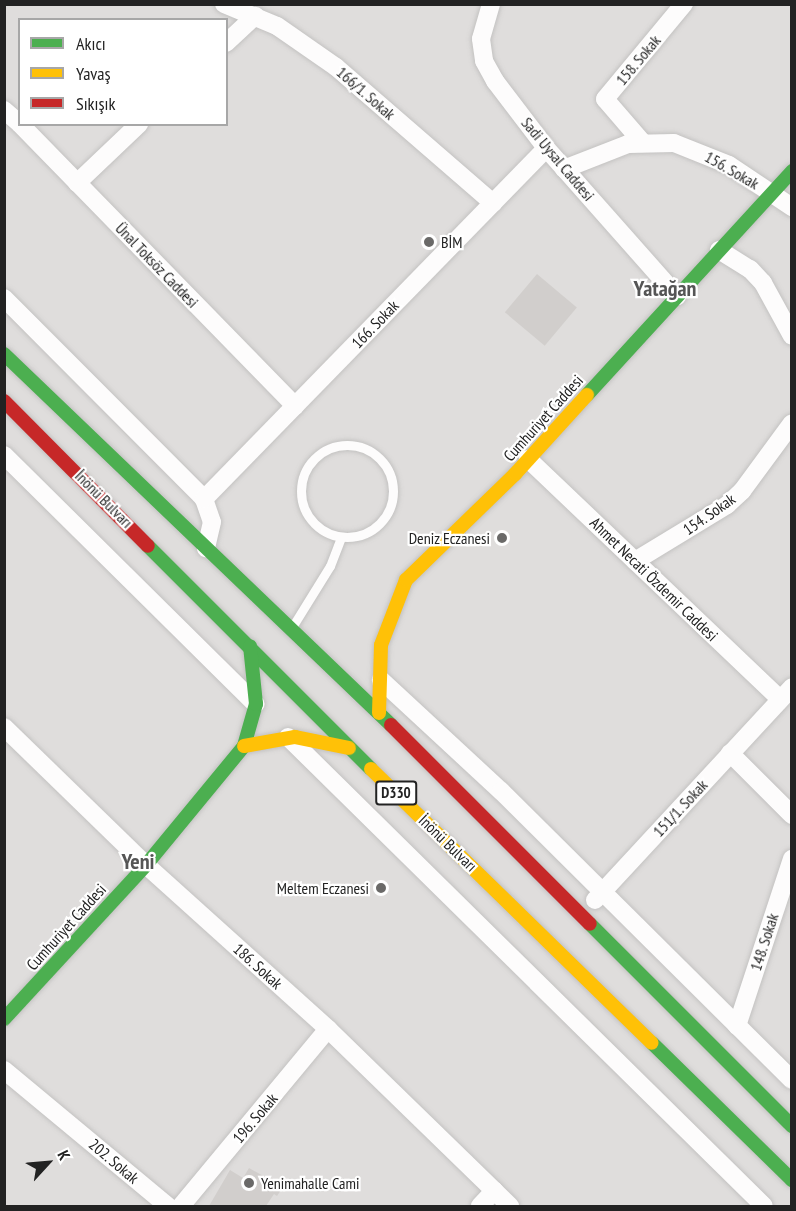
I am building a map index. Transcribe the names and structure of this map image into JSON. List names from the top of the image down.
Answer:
{
  "streets": {
    "main road": ["Cumhuriyet Caddesi", "İnönü Bulvarı", "D330"],
    "street": [
      "158. Sokak",
      "166/1. Sokak",
      "Sadi Uysal Caddesi",
      "156. Sokak",
      "Ünal Toksöz Caddesi",
      "166. Sokak",
      "154. Sokak",
      "Ahmet Necati Özdemir Caddesi",
      "151/1. Sokak",
      "148. Sokak",
      "186. Sokak",
      "196. Sokak",
      "202. Sokak"
    ]
  },
  "crossings": [
    ["158. Sokak", "156. Sokak"],
    ["166/1. Sokak", "166. Sokak"],
    ["Sadi Uysal Caddesi", "156. Sokak"],
    ["Sadi Uysal Caddesi", "166. Sokak"],
    ["Sadi Uysal Caddesi", "Cumhuriyet Caddesi"],
    ["156. Sokak", "Cumhuriyet Caddesi"],
    ["Ünal Toksöz Caddesi", "166. Sokak"],
    ["Cumhuriyet Caddesi", "İnönü Bulvarı"],
    ["Cumhuriyet Caddesi", "Ahmet Necati Özdemir Caddesi"],
    ["Cumhuriyet Caddesi", "186. Sokak"],
    ["İnönü Bulvarı", "151/1. Sokak"],
    ["154. Sokak", "Ahmet Necati Özdemir Caddesi"],
    ["Ahmet Necati Özdemir Caddesi", "151/1. Sokak"],
    ["186. Sokak", "196. Sokak"]
  ],
  "districts": ["Yatağan", "Yeni"],
  "places": [
    "BİM",
    "Deniz Eczanesi",
    "Meltem Eczanesi",
    "Yenimahalle Cami"
  ],
  "legend": ["Akıcı", "Yavaş", "Sıkışık"],
  "north": "top right"
}
